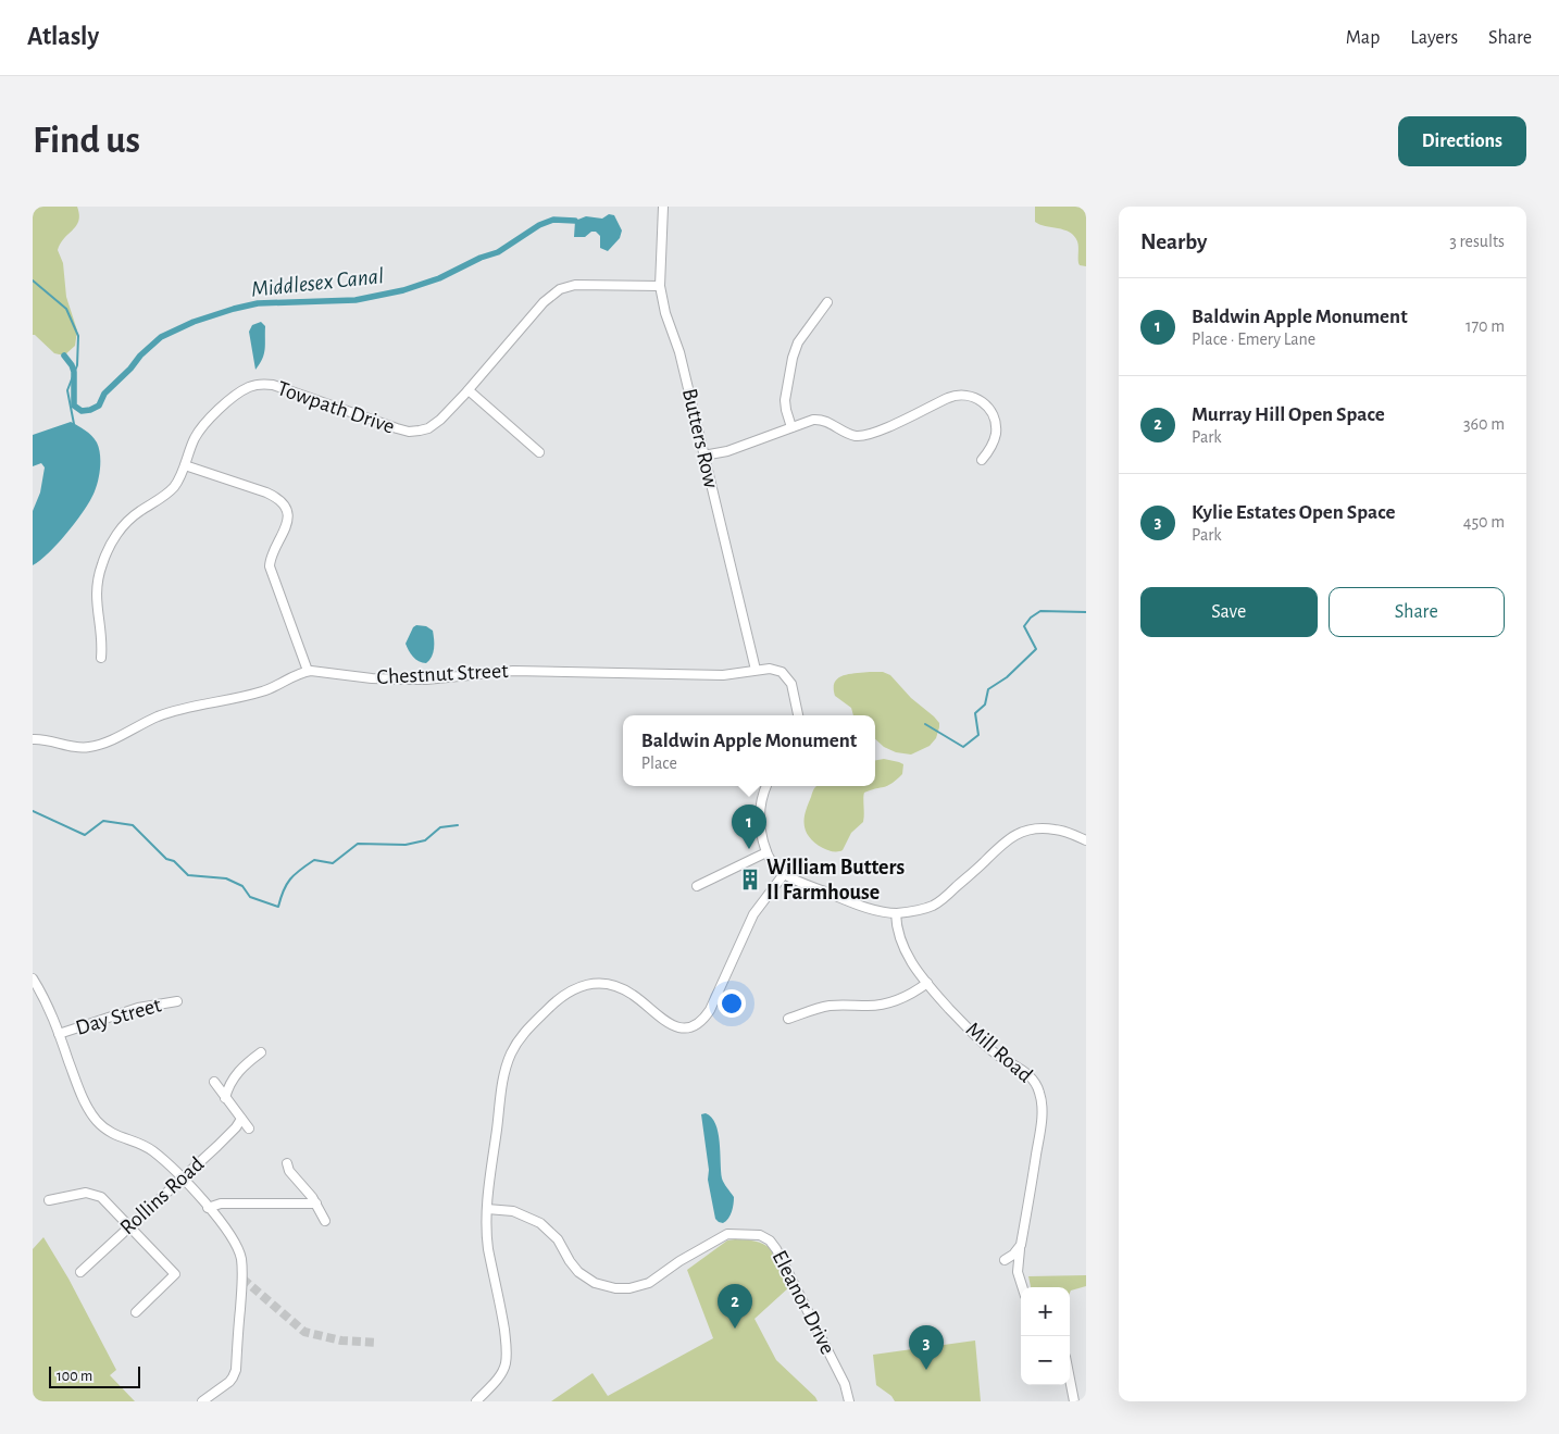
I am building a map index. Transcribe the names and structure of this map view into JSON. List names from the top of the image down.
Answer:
{
  "streets": {
    "street": [
      "Towpath Drive",
      "Butters Row",
      "Chestnut Street",
      "Day Street",
      "Mill Road",
      "Rollins Road",
      "Eleanor Drive"
    ]
  },
  "crossings": [
    ["Towpath Drive", "Butters Row"],
    ["Butters Row", "Chestnut Street"]
  ],
  "water": ["Middlesex Canal"],
  "places": {
    "building": ["William Butters II Farmhouse"]
  },
  "scale_bar": "100 m",
  "page": {
    "header": "Atlasly",
    "nav": ["Map", "Layers", "Share"],
    "buttons": [
      "Directions",
      ["Save", "Share"]
    ],
    "title": "Find us",
    "heading": ["Nearby", "3 results"],
    "list": [
      {
        "mark": "1",
        "name": "Baldwin Apple Monument",
        "note": "Place · Emery Lane",
        "value": "170 m"
      },
      {
        "mark": "2",
        "name": "Murray Hill Open Space",
        "note": "Park",
        "value": "360 m"
      },
      {
        "mark": "3",
        "name": "Kylie Estates Open Space",
        "note": "Park",
        "value": "450 m"
      }
    ],
    "popup": ["Baldwin Apple Monument", "Place"],
    "pins": ["1", "2", "3"],
    "map_buttons": ["+", "−"],
    "scale": "100 m"
  }
}
